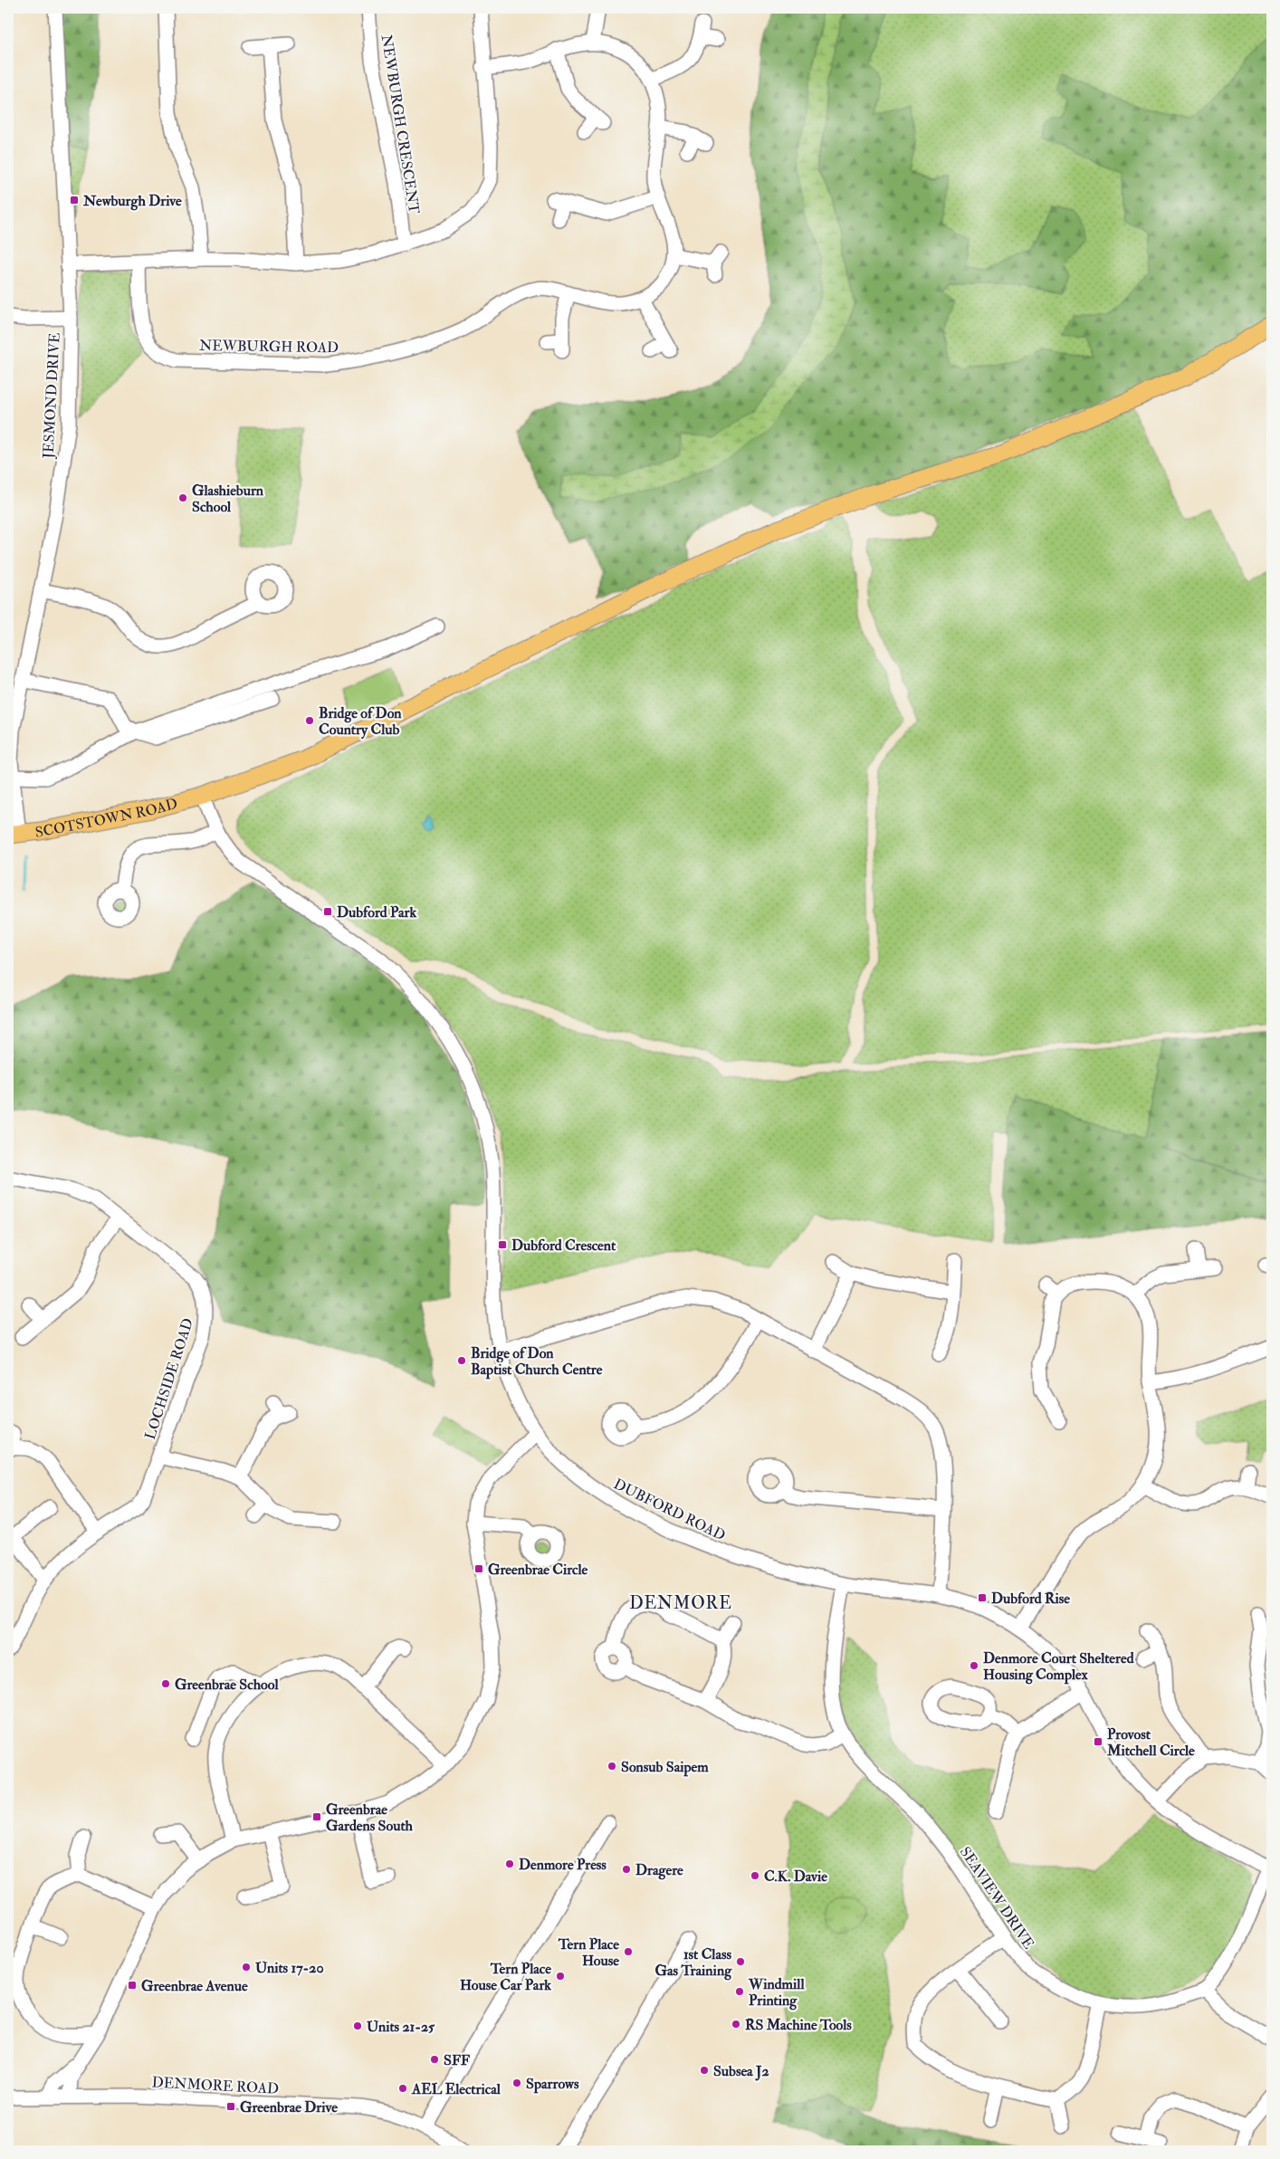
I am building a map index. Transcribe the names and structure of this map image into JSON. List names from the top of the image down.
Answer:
{
  "streets": {
    "main road": ["SCOTSTOWN ROAD"],
    "street": [
      "NEWBURGH CRESCENT",
      "NEWBURGH ROAD",
      "JESMOND DRIVE",
      "LOCHSIDE ROAD",
      "DUBFORD ROAD",
      "SEAVIEW DRIVE",
      "DENMORE ROAD"
    ]
  },
  "crossings": [
    ["JESMOND DRIVE", "SCOTSTOWN ROAD"],
    ["SCOTSTOWN ROAD", "DUBFORD ROAD"],
    ["DUBFORD ROAD", "SEAVIEW DRIVE"]
  ],
  "districts": ["DENMORE"],
  "places": {
    "transit": [
      "Newburgh Drive",
      "Dubford Park",
      "Dubford Crescent",
      "Greenbrae Circle",
      "Dubford Rise",
      "Provost Mitchell Circle",
      "Greenbrae Gardens South",
      "Greenbrae Avenue",
      "Greenbrae Drive"
    ],
    "other": [
      "Glashieburn School",
      "Bridge of Don Country Club",
      "Bridge of Don Baptist Church Centre",
      "Denmore Court Sheltered Housing Complex",
      "Greenbrae School",
      "Sonsub Saipem",
      "Denmore Press",
      "Dragere",
      "C.K. Davie",
      "Tern Place House",
      "1st Class Gas Training",
      "Units 17-20",
      "Tern Place House Car Park",
      "Windmill Printing",
      "RS Machine Tools",
      "Units 21-25",
      "SFF",
      "Subsea J2",
      "Sparrows",
      "AEL Electrical"
    ]
  }
}
